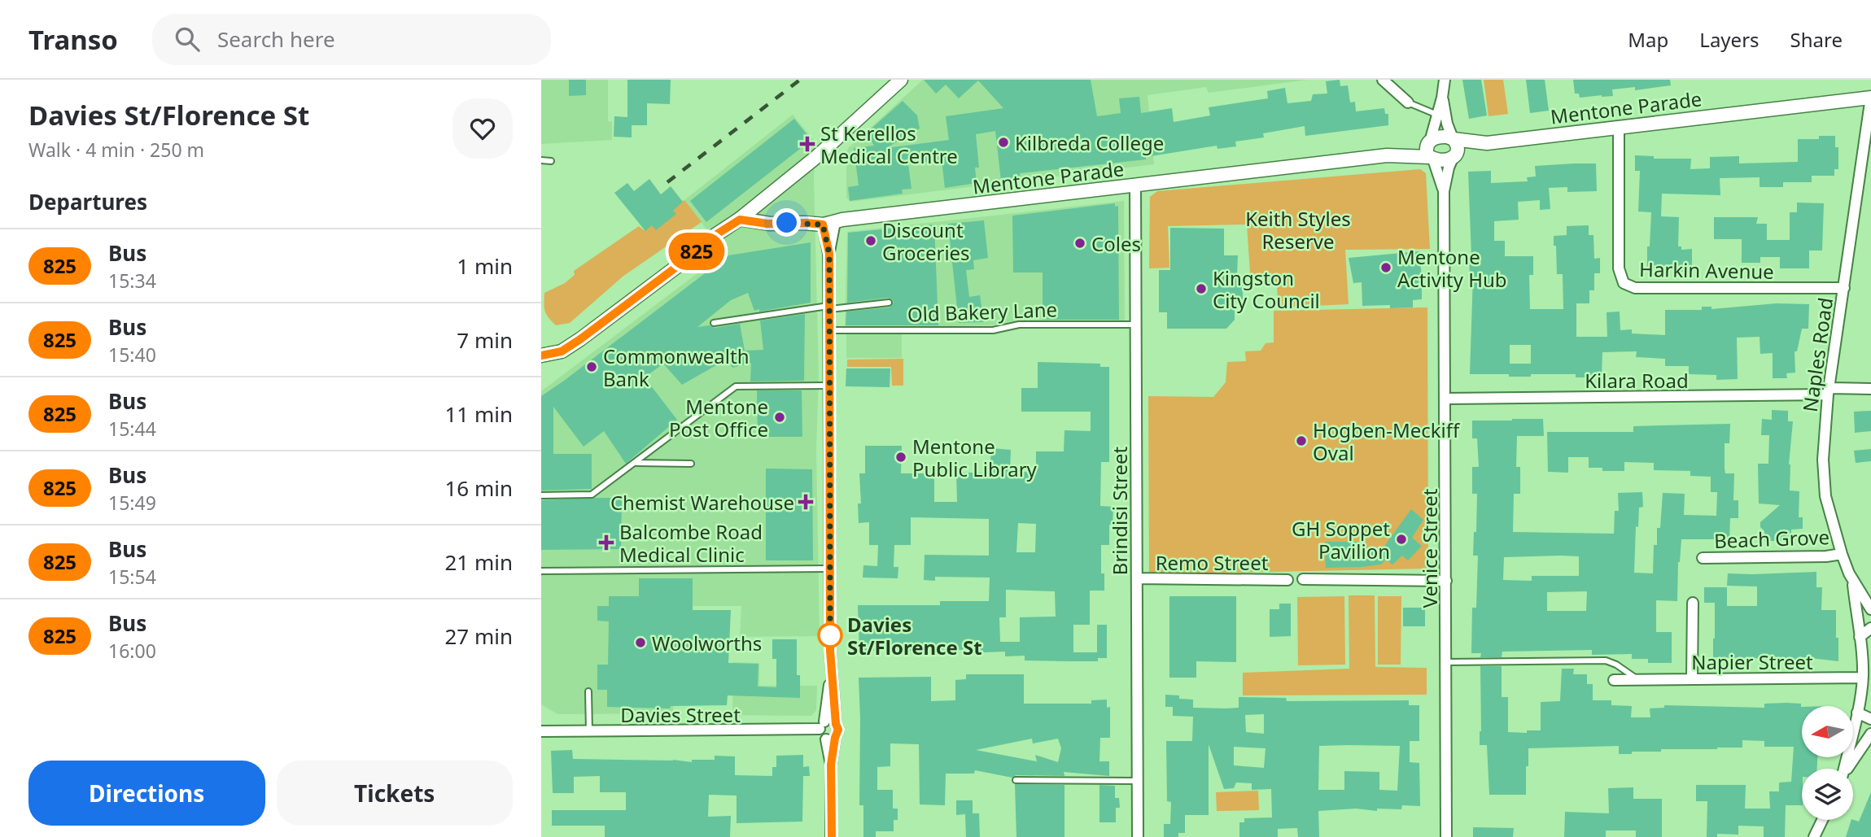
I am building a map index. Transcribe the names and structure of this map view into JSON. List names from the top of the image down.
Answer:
{
  "streets": {
    "street": [
      "Mentone Parade",
      "Harkin Avenue",
      "Naples Road",
      "Kilara Road",
      "Brindisi Street",
      "Beach Grove",
      "Venice Street",
      "Remo Street",
      "Napier Street",
      "Davies Street"
    ],
    "lane": ["Old Bakery Lane"]
  },
  "crossings": [
    ["Mentone Parade", "Harkin Avenue"],
    ["Mentone Parade", "Naples Road"],
    ["Mentone Parade", "Brindisi Street"],
    ["Mentone Parade", "Venice Street"],
    ["Harkin Avenue", "Naples Road"],
    ["Old Bakery Lane", "Brindisi Street"],
    ["Naples Road", "Kilara Road"],
    ["Naples Road", "Beach Grove"],
    ["Kilara Road", "Venice Street"],
    ["Brindisi Street", "Remo Street"]
  ],
  "parks": ["Keith Styles Reserve"],
  "places": {
    "other": [
      "Kilbreda College",
      "Discount Groceries",
      "Coles",
      "Mentone Activity Hub",
      "Kingston City Council",
      "Commonwealth Bank",
      "Mentone Post Office",
      "Hogben-Meckiff Oval",
      "Mentone Public Library",
      "GH Soppet Pavilion",
      "Davies St/Florence St",
      "Woolworths"
    ],
    "health": ["St Kerellos Medical Centre", "Chemist Warehouse", "Balcombe Road Medical Clinic"]
  },
  "lines": ["bus line 825"],
  "north": "left",
  "page": {
    "header": "Transo",
    "search": "Search here",
    "nav": ["Map", "Layers", "Share"],
    "heading": [
      ["Davies St/Florence St", "Walk · 4 min · 250 m"],
      "Departures"
    ],
    "on_map": "825",
    "list": [
      {
        "mark": "825",
        "name": "Bus",
        "note": "15:34",
        "value": "1 min"
      },
      {
        "mark": "825",
        "name": "Bus",
        "note": "15:40",
        "value": "7 min"
      },
      {
        "mark": "825",
        "name": "Bus",
        "note": "15:44",
        "value": "11 min"
      },
      {
        "mark": "825",
        "name": "Bus",
        "note": "15:49",
        "value": "16 min"
      },
      {
        "mark": "825",
        "name": "Bus",
        "note": "15:54",
        "value": "21 min"
      },
      {
        "mark": "825",
        "name": "Bus",
        "note": "16:00",
        "value": "27 min"
      }
    ],
    "buttons": ["Directions", "Tickets"]
  }
}
